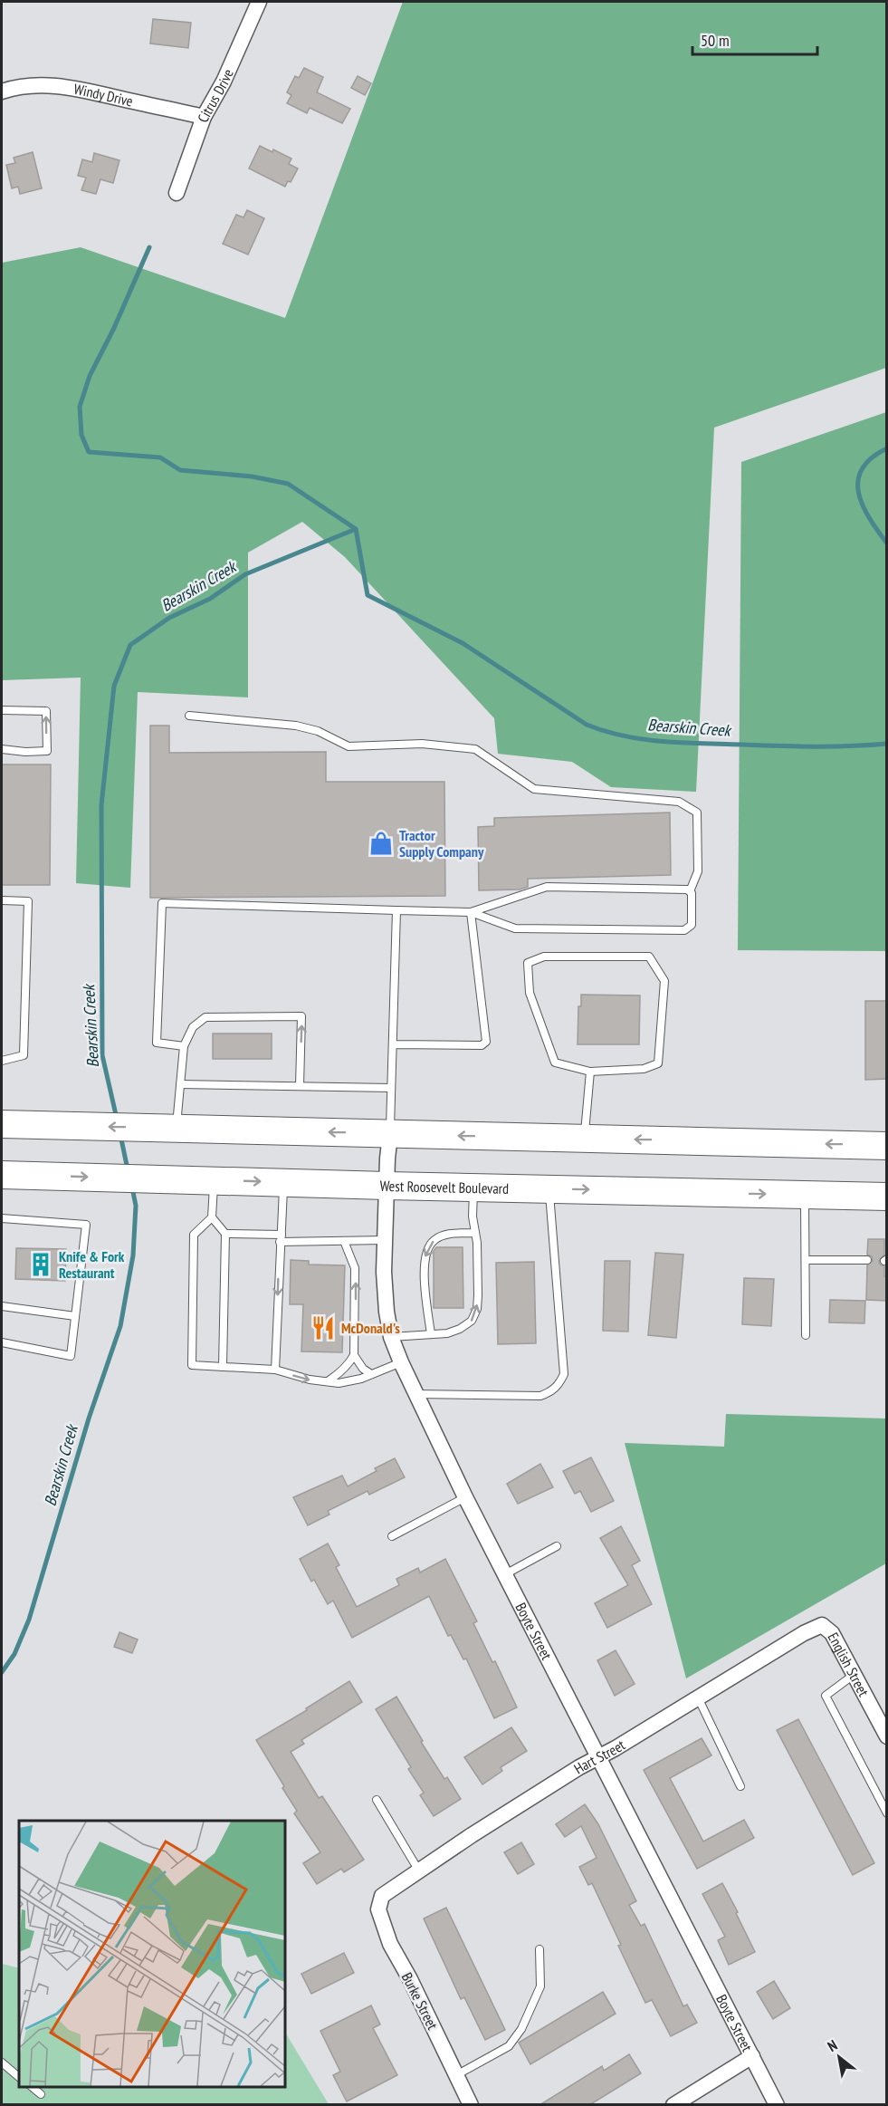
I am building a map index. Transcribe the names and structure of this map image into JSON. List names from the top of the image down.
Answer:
{
  "streets": {
    "highway": ["West Roosevelt Boulevard"],
    "street": [
      "Windy Drive",
      "Citrus Drive",
      "Boyte Street",
      "English Street",
      "Hart Street",
      "Burke Street"
    ]
  },
  "crossings": [
    ["Windy Drive", "Citrus Drive"],
    ["West Roosevelt Boulevard", "Boyte Street"],
    ["Boyte Street", "Hart Street"],
    ["English Street", "Hart Street"],
    ["Hart Street", "Burke Street"]
  ],
  "water": ["Bearskin Creek"],
  "places": {
    "shop": ["Tractor Supply Company"],
    "building": ["Knife & Fork Restaurant"],
    "restaurant": ["McDonald's"]
  },
  "scale_bar": "50 m",
  "north": "top left"
}
